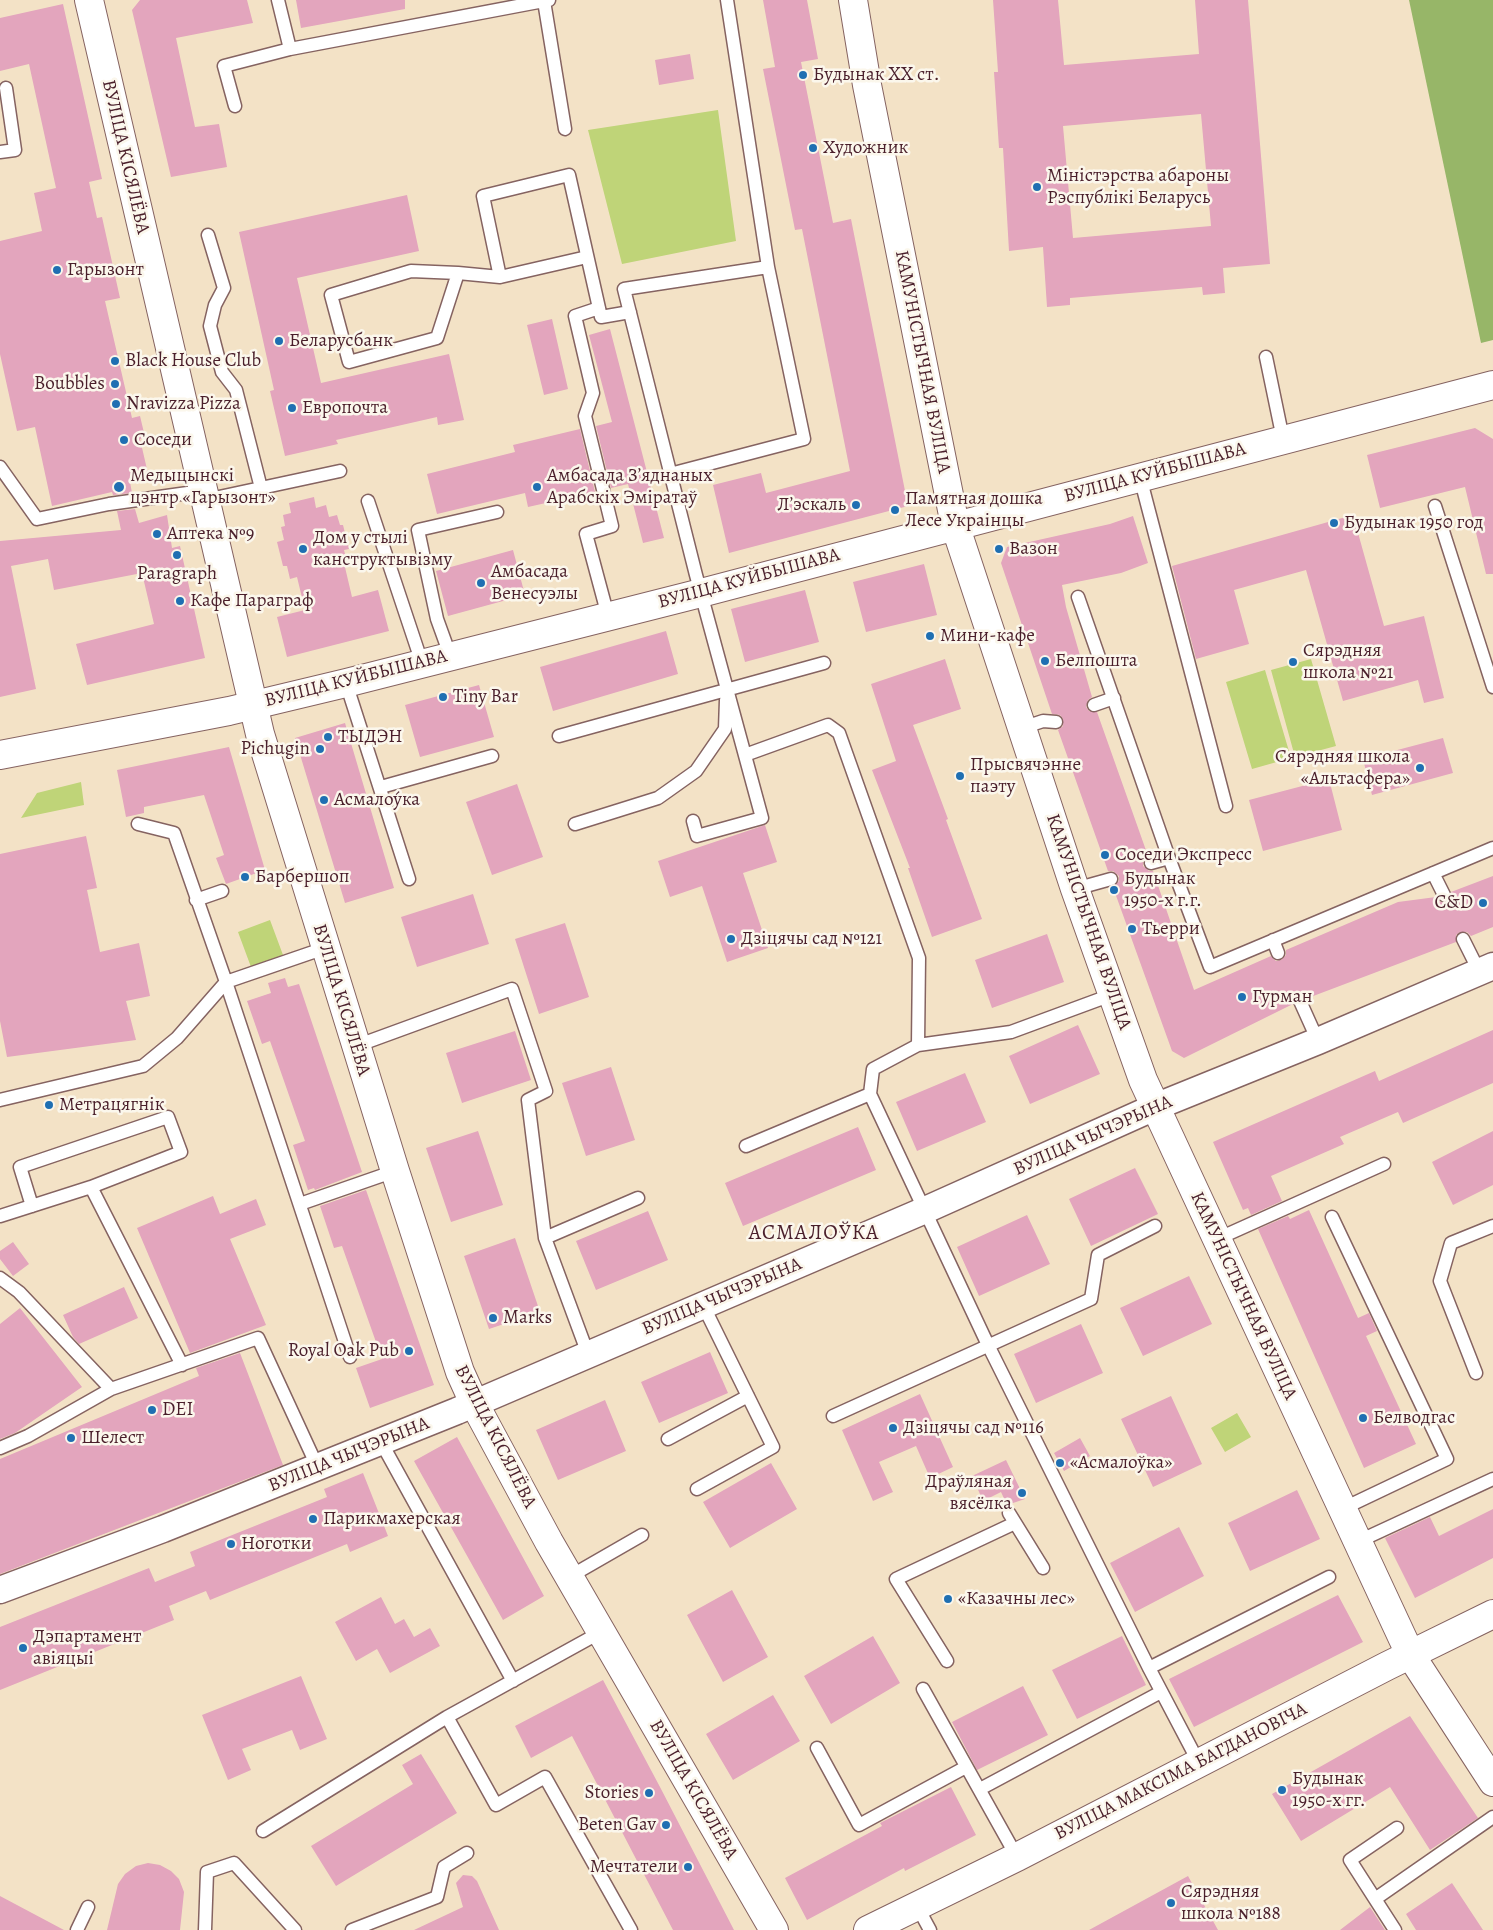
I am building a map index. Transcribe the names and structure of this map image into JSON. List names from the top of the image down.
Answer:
{
  "streets": {
    "street": [
      "ВУЛІЦА КІСЯЛЁВА",
      "КАМУНІСТЫЧНАЯ ВУЛІЦА",
      "ВУЛІЦА КУЙБЫШАВА",
      "ВУЛІЦА ЧЫЧЭРЫНА",
      "ВУЛІЦА МАКСІМА БАГДАНОВІЧА"
    ]
  },
  "crossings": [
    ["ВУЛІЦА КІСЯЛЁВА", "ВУЛІЦА КУЙБЫШАВА"],
    ["ВУЛІЦА КІСЯЛЁВА", "ВУЛІЦА ЧЫЧЭРЫНА"],
    ["КАМУНІСТЫЧНАЯ ВУЛІЦА", "ВУЛІЦА КУЙБЫШАВА"],
    ["КАМУНІСТЫЧНАЯ ВУЛІЦА", "ВУЛІЦА ЧЫЧЭРЫНА"],
    ["КАМУНІСТЫЧНАЯ ВУЛІЦА", "ВУЛІЦА МАКСІМА БАГДАНОВІЧА"]
  ],
  "districts": ["АСМАЛОЎКА"],
  "places": [
    "Будынак XX ст.",
    "Художник",
    "Міністэрства абароны Рэспублікі Беларусь",
    "Гарызонт",
    "Беларусбанк",
    "Black House Club",
    "Boubbles",
    "Nravizza Pizza",
    "Европочта",
    "Соседи",
    "Медыцынскі цэнтр «Гарызонт»",
    "Амбасада Зʼяднаных Арабскіх Эміратаў",
    "Лʼэскаль",
    "Памятная дошка Лесе Украінцы",
    "Будынак 1950 год",
    "Аптека №9",
    "Дом у стылі канструктывізму",
    "Вазон",
    "Paragraph",
    "Амбасада Венесуэлы",
    "Кафе Параграф",
    "Мини-кафе",
    "Белпошта",
    "Сярэдняя школа №21",
    "Tiny Bar",
    "ТЫДЭН",
    "Pichugin",
    "Сярэдняя школа «Альтасфера»",
    "Прысвячэнне паэту",
    "Асмалоу́ка",
    "Соседи Экспресс",
    "Барбершоп",
    "Будынак 1950-х г.г.",
    "C&D",
    "Тьерри",
    "Дзіцячы сад №121",
    "Гурман",
    "Метрацягнік",
    "Marks",
    "Royal Oak Pub",
    "DEI",
    "Белводгас",
    "Дзіцячы сад №116",
    "Шелест",
    "«Асмалоўка»",
    "Драўляная вясёлка",
    "Парикмахерская",
    "Ноготки",
    "«Казачны лес»",
    "Дэпартамент авіяцыі",
    "Будынак 1950-х гг.",
    "Stories",
    "Beten Gav",
    "Мечтатели",
    "Сярэдняя школа №188"
  ]
}
